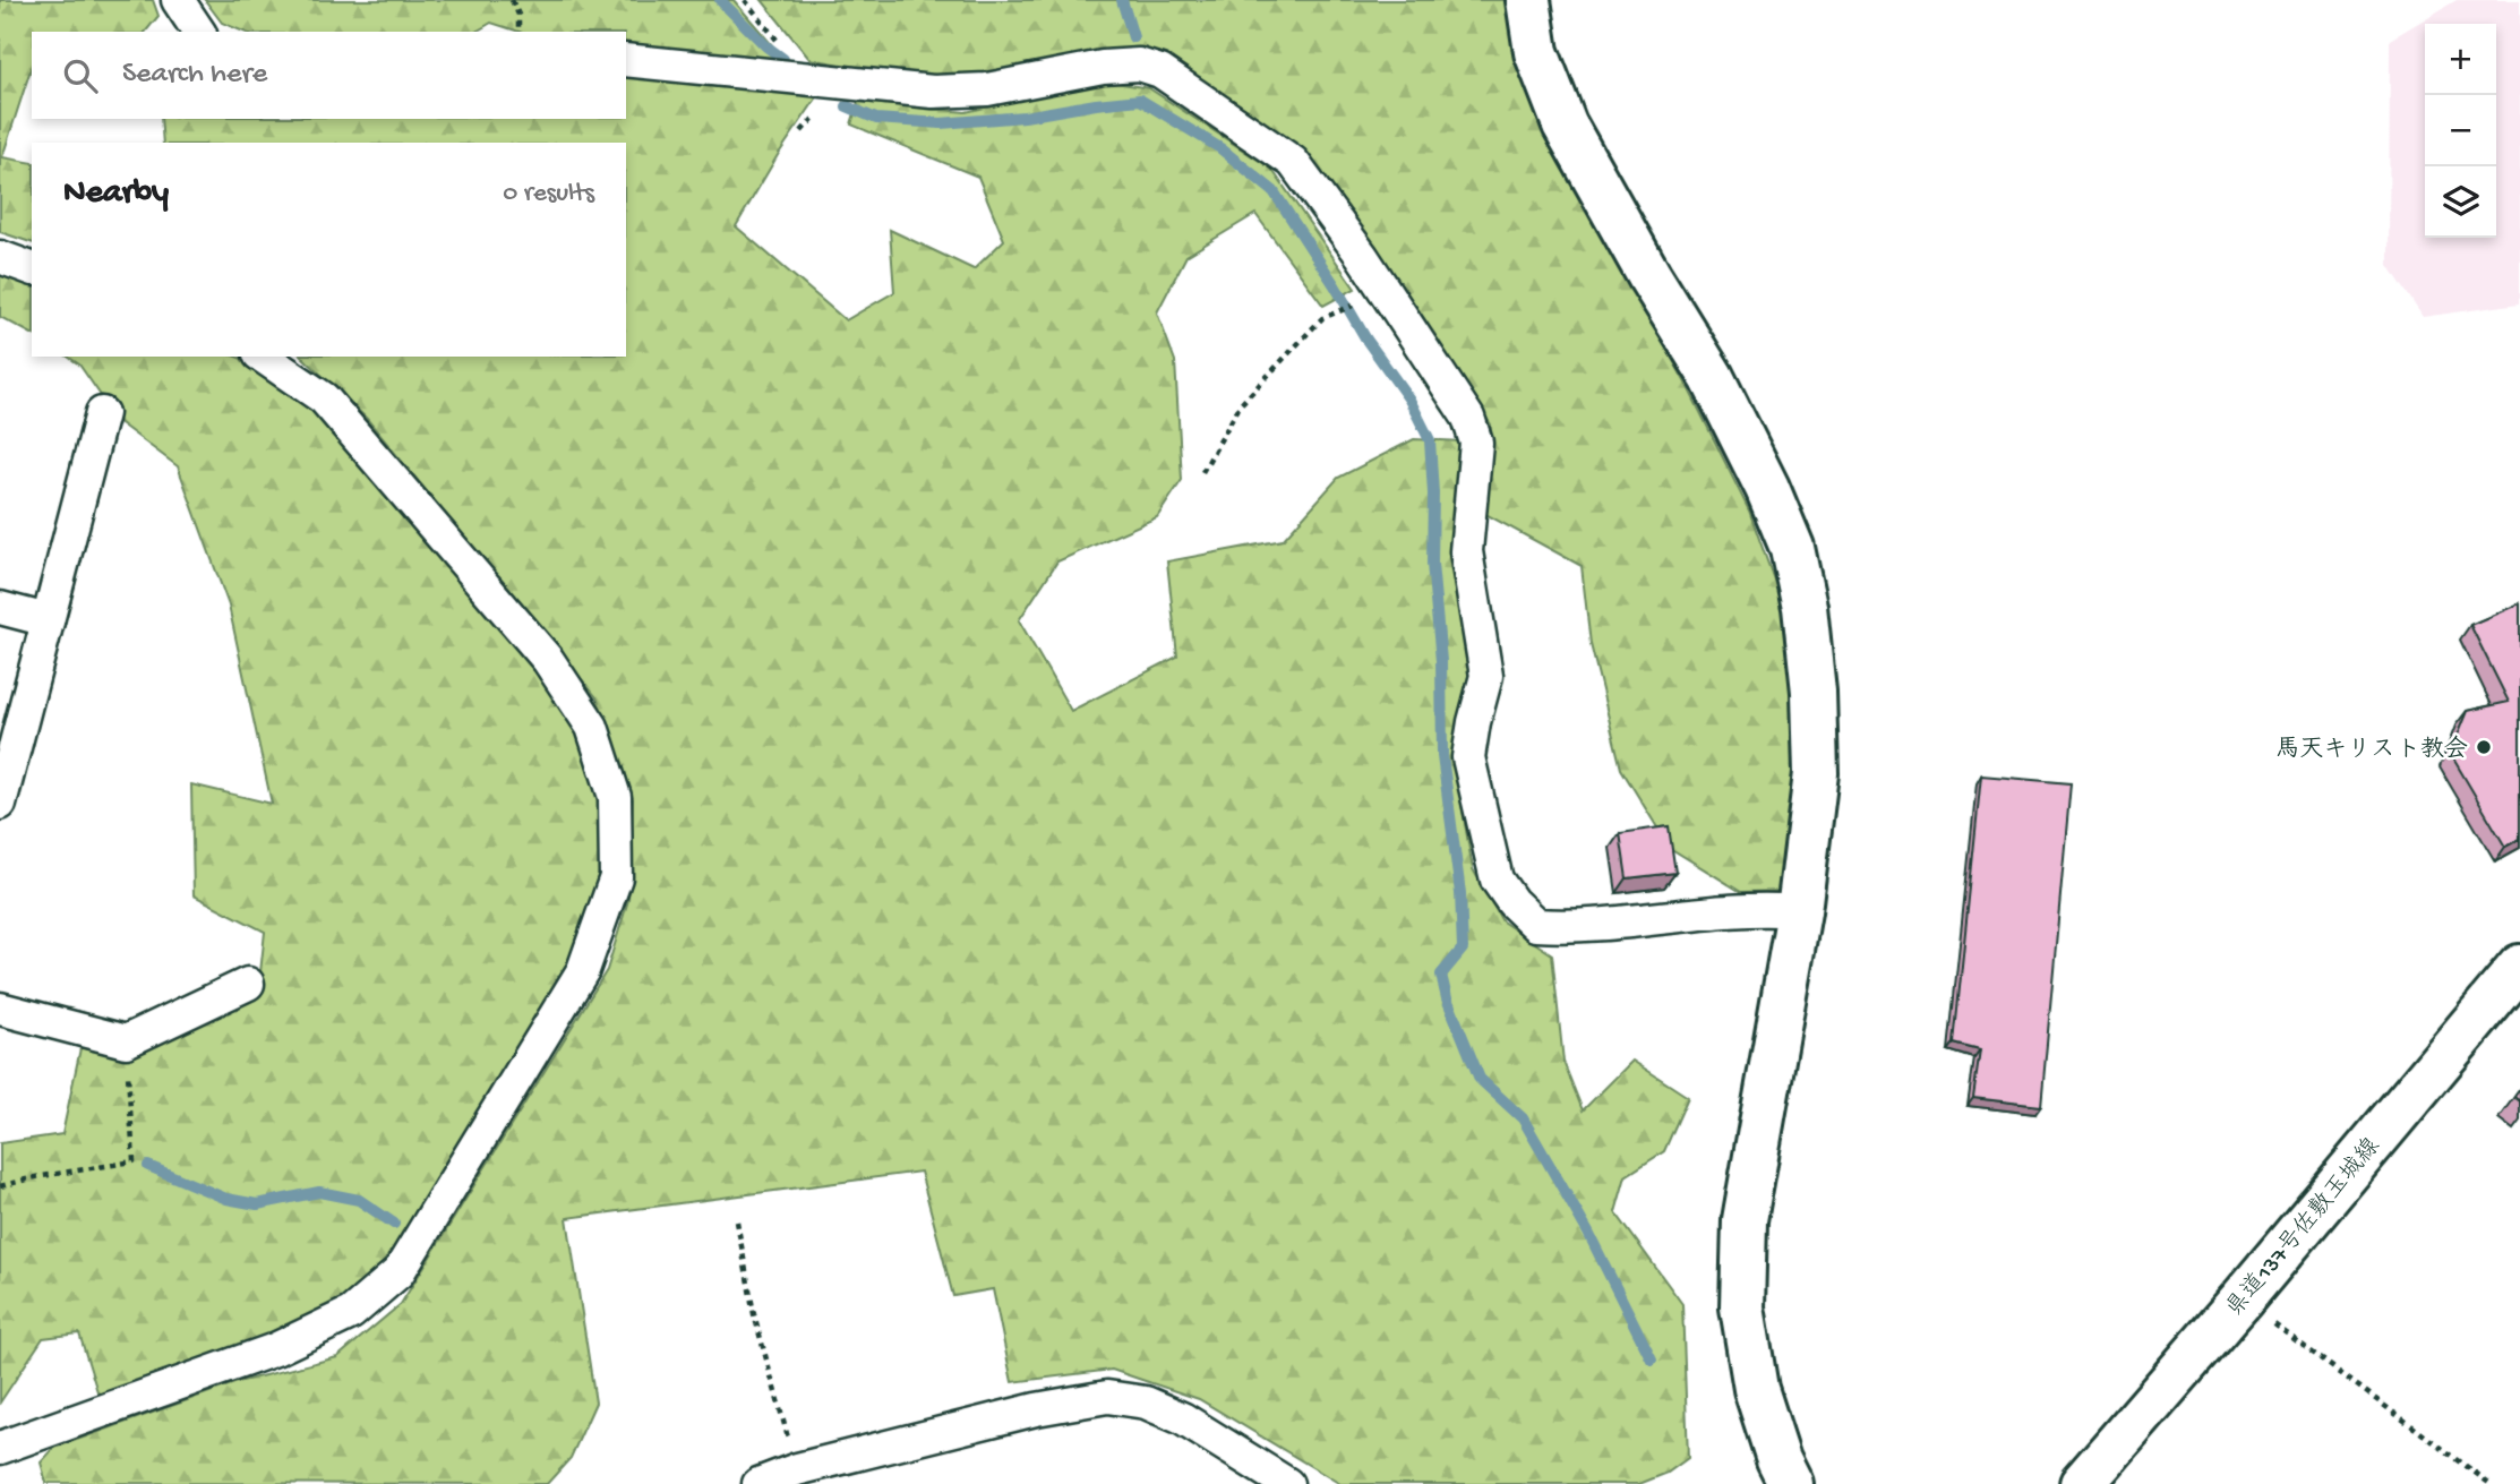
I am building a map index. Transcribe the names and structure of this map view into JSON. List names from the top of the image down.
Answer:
{
  "streets": {
    "street": ["県道137号佐敷玉城線"]
  },
  "places": ["馬天キリスト教会"],
  "page": {
    "map_buttons": ["+", "−"],
    "search": "Search here",
    "heading": ["Nearby", "0 results"]
  }
}
